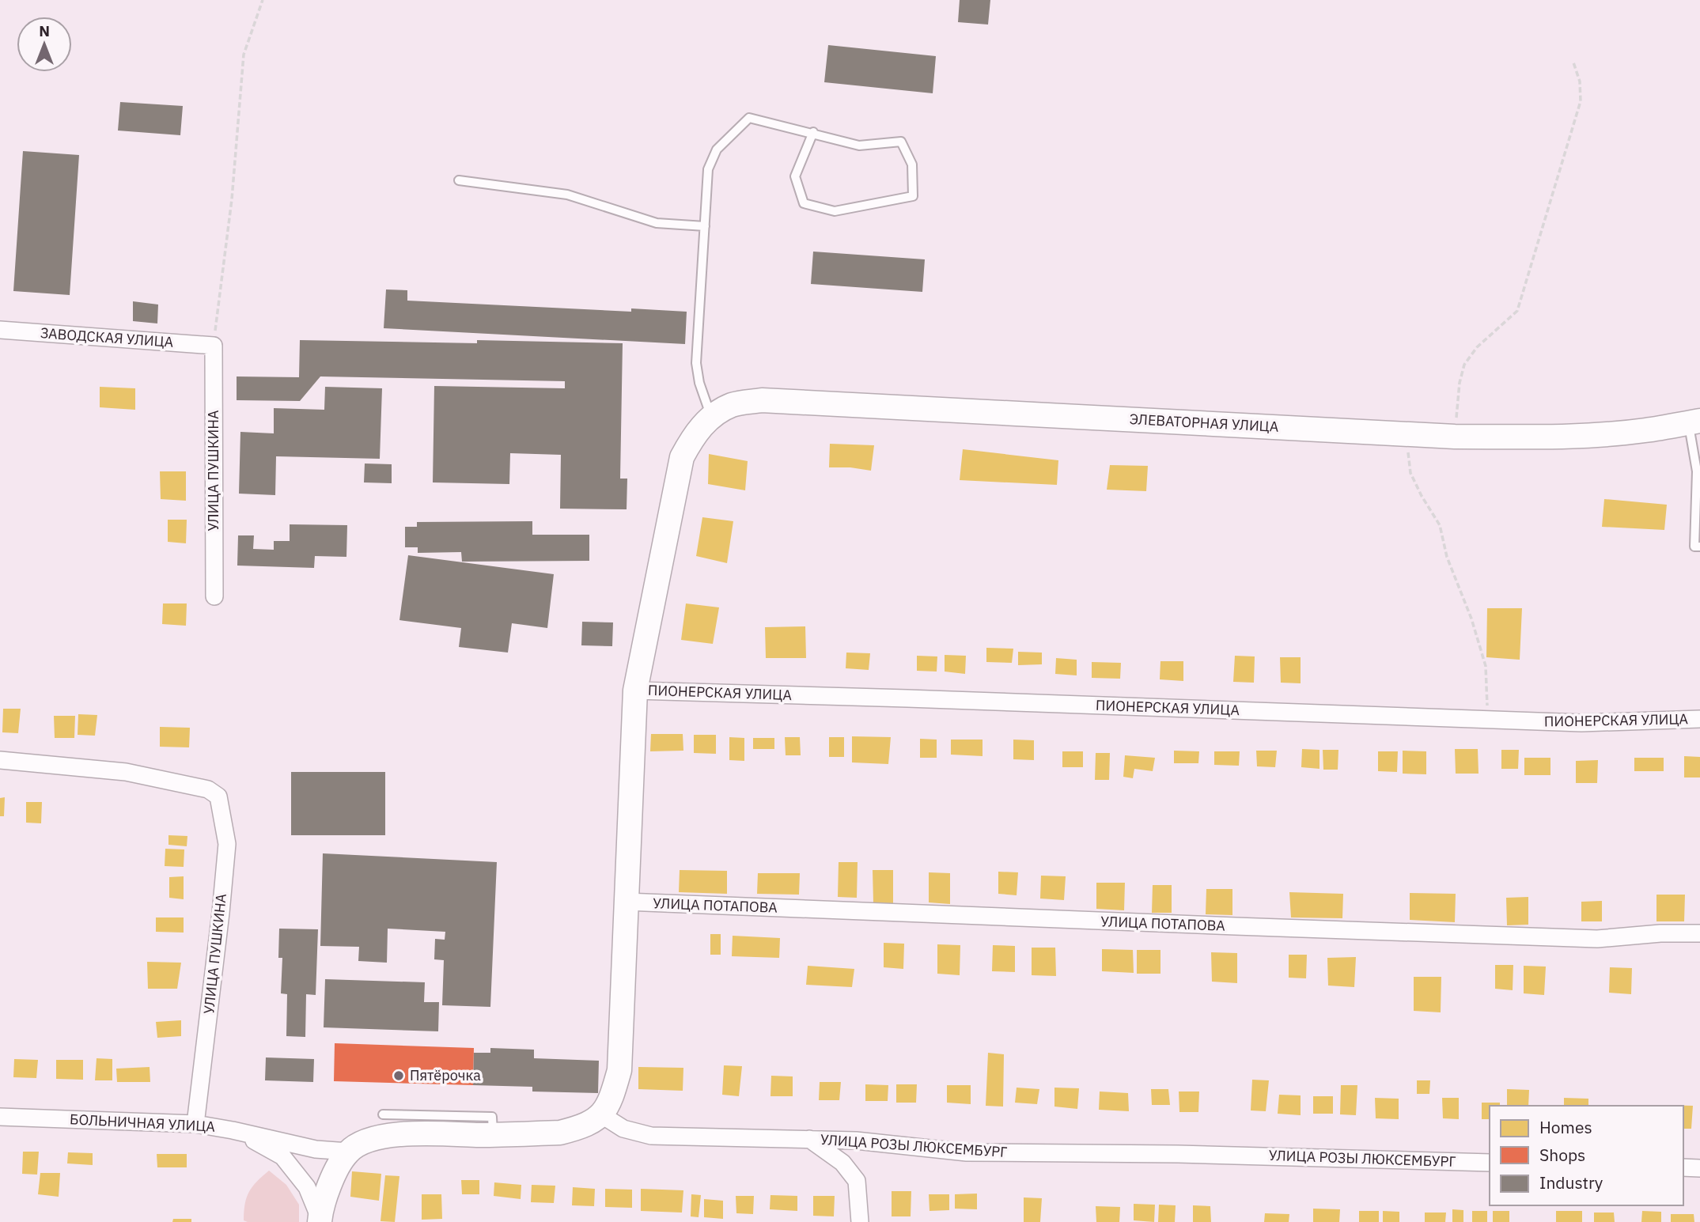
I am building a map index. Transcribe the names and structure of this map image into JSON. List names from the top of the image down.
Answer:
{
  "streets": {
    "main road": ["ЭЛЕВАТОРНАЯ УЛИЦА"],
    "street": [
      "ЗАВОДСКАЯ УЛИЦА",
      "УЛИЦА ПУШКИНА",
      "ПИОНЕРСКАЯ УЛИЦА",
      "УЛИЦА ПОТАПОВА",
      "БОЛЬНИЧНАЯ УЛИЦА",
      "УЛИЦА РОЗЫ ЛЮКСЕМБУРГ"
    ]
  },
  "crossings": [
    ["ЗАВОДСКАЯ УЛИЦА", "УЛИЦА ПУШКИНА"],
    ["УЛИЦА ПУШКИНА", "БОЛЬНИЧНАЯ УЛИЦА"]
  ],
  "places": ["Пятёрочка"],
  "legend": ["Homes", "Shops", "Industry"],
  "north": "top"
}
